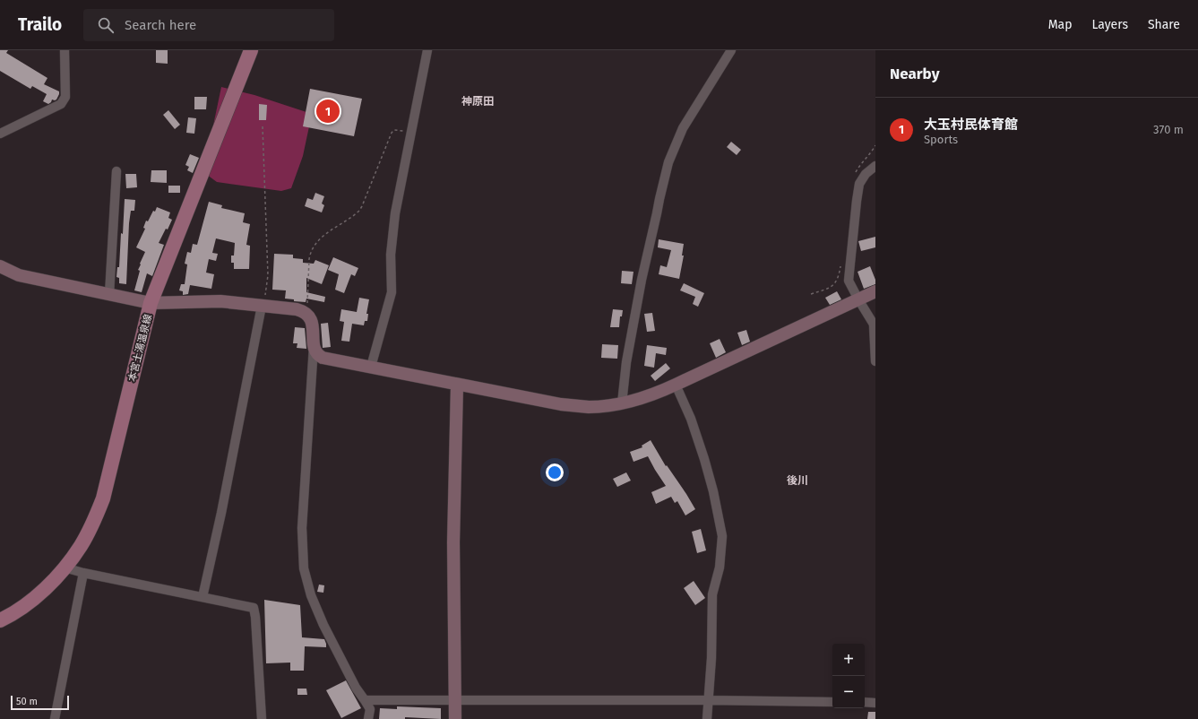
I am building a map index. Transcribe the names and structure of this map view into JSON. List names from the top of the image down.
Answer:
{
  "streets": {
    "main road": ["本宮土湯温泉線"]
  },
  "districts": ["神原田", "後川"],
  "scale_bar": "50 m",
  "page": {
    "header": "Trailo",
    "search": "Search here",
    "nav": ["Map", "Layers", "Share"],
    "heading": "Nearby",
    "list": [
      {
        "mark": "1",
        "name": "大玉村民体育館",
        "note": "Sports",
        "value": "370 m"
      }
    ],
    "pins": "1",
    "map_buttons": ["+", "−"],
    "scale": "50 m"
  }
}
